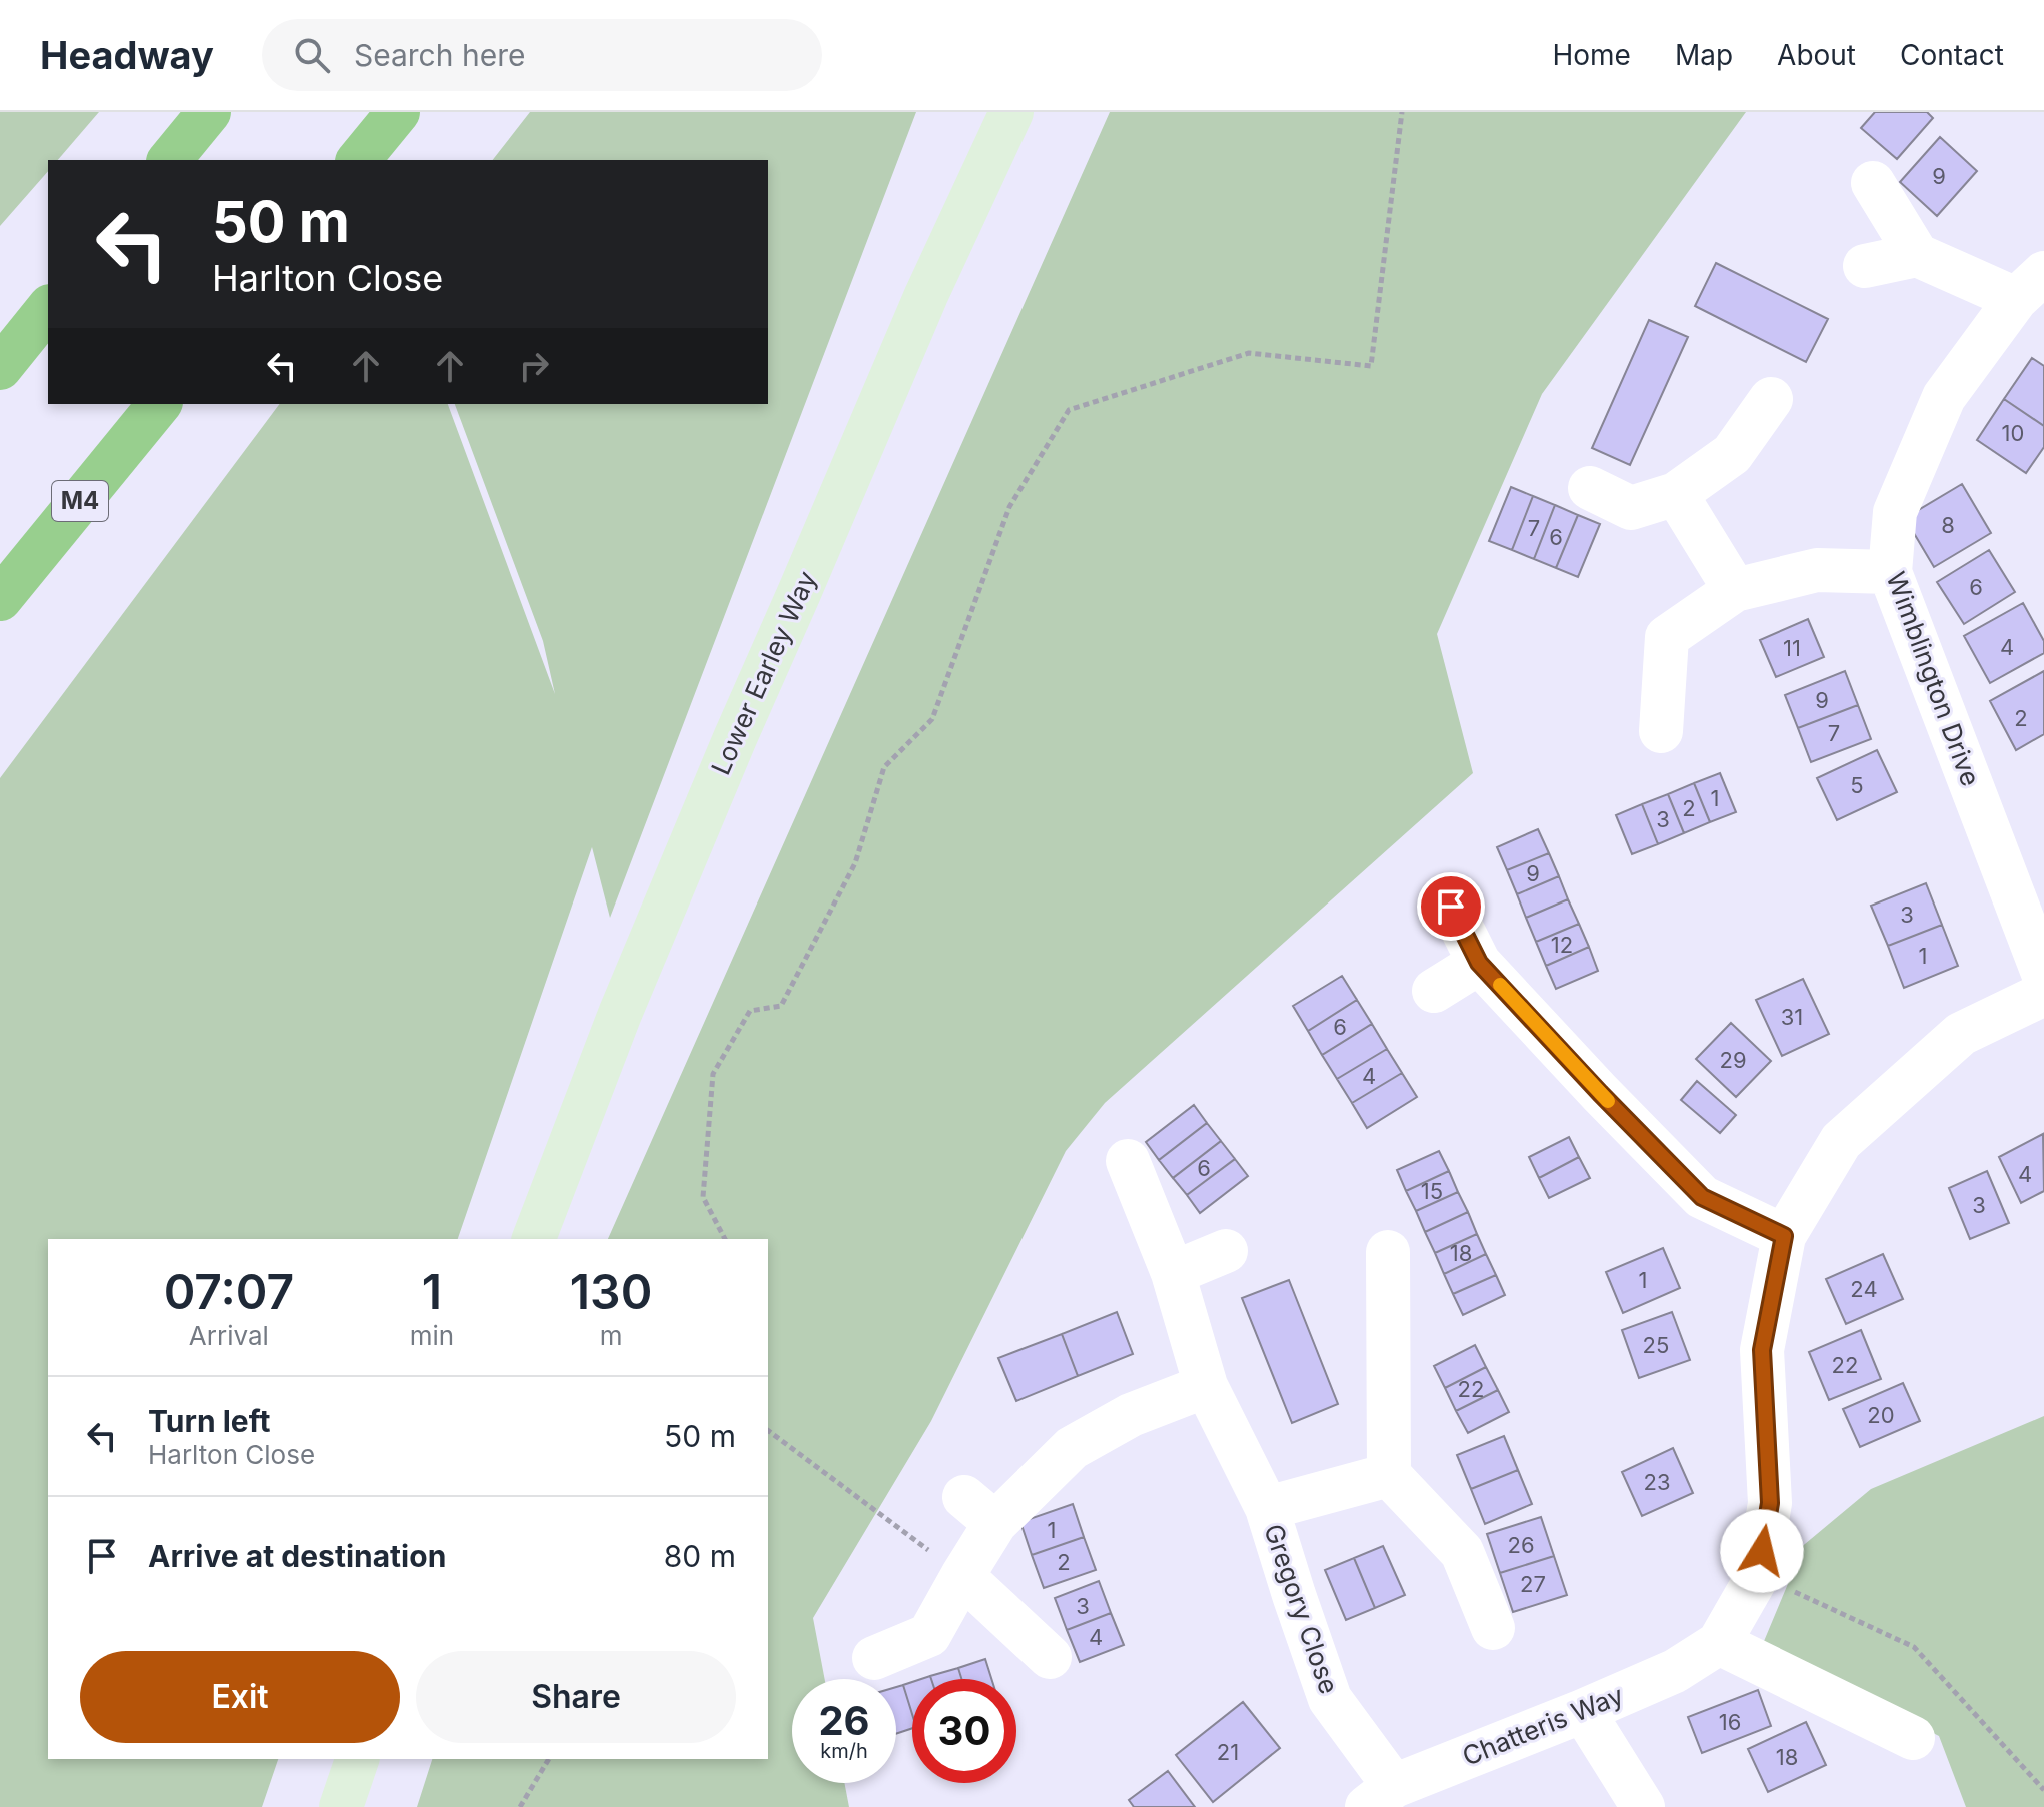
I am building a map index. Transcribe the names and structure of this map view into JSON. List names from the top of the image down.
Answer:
{
  "streets": {
    "highway": ["M4"],
    "main road": ["Lower Earley Way"],
    "street": ["Wimblington Drive", "Gregory Close", "Chatteris Way"]
  },
  "crossings": [
    ["Gregory Close", "Chatteris Way"]
  ],
  "house_numbers": [
    "9",
    "10",
    "8",
    "7",
    "6",
    "6",
    "4",
    "11",
    "9",
    "2",
    "7",
    "5",
    "1",
    "2",
    "3",
    "9",
    "3",
    "12",
    "1",
    "31",
    "6",
    "29",
    "4",
    "6",
    "4",
    "15",
    "3",
    "18",
    "1",
    "24",
    "25",
    "22",
    "22",
    "20",
    "23",
    "1",
    "26",
    "2",
    "27",
    "3",
    "4",
    "16",
    "21",
    "18"
  ],
  "page": {
    "header": "Headway",
    "search": "Search here",
    "nav": [
      "Home",
      "Map",
      "About",
      "Contact"
    ],
    "turn": ["50 m", "Harlton Close"],
    "eta": [
      "07:07",
      "Arrival",
      "1",
      "min",
      "130",
      "m"
    ],
    "list": [
      {
        "name": "Turn left",
        "note": "Harlton Close",
        "value": "50 m"
      },
      {
        "name": "Arrive at destination",
        "value": "80 m"
      }
    ],
    "buttons": ["Exit", "Share"],
    "speed": "26 km/h",
    "limit": "30"
  }
}
